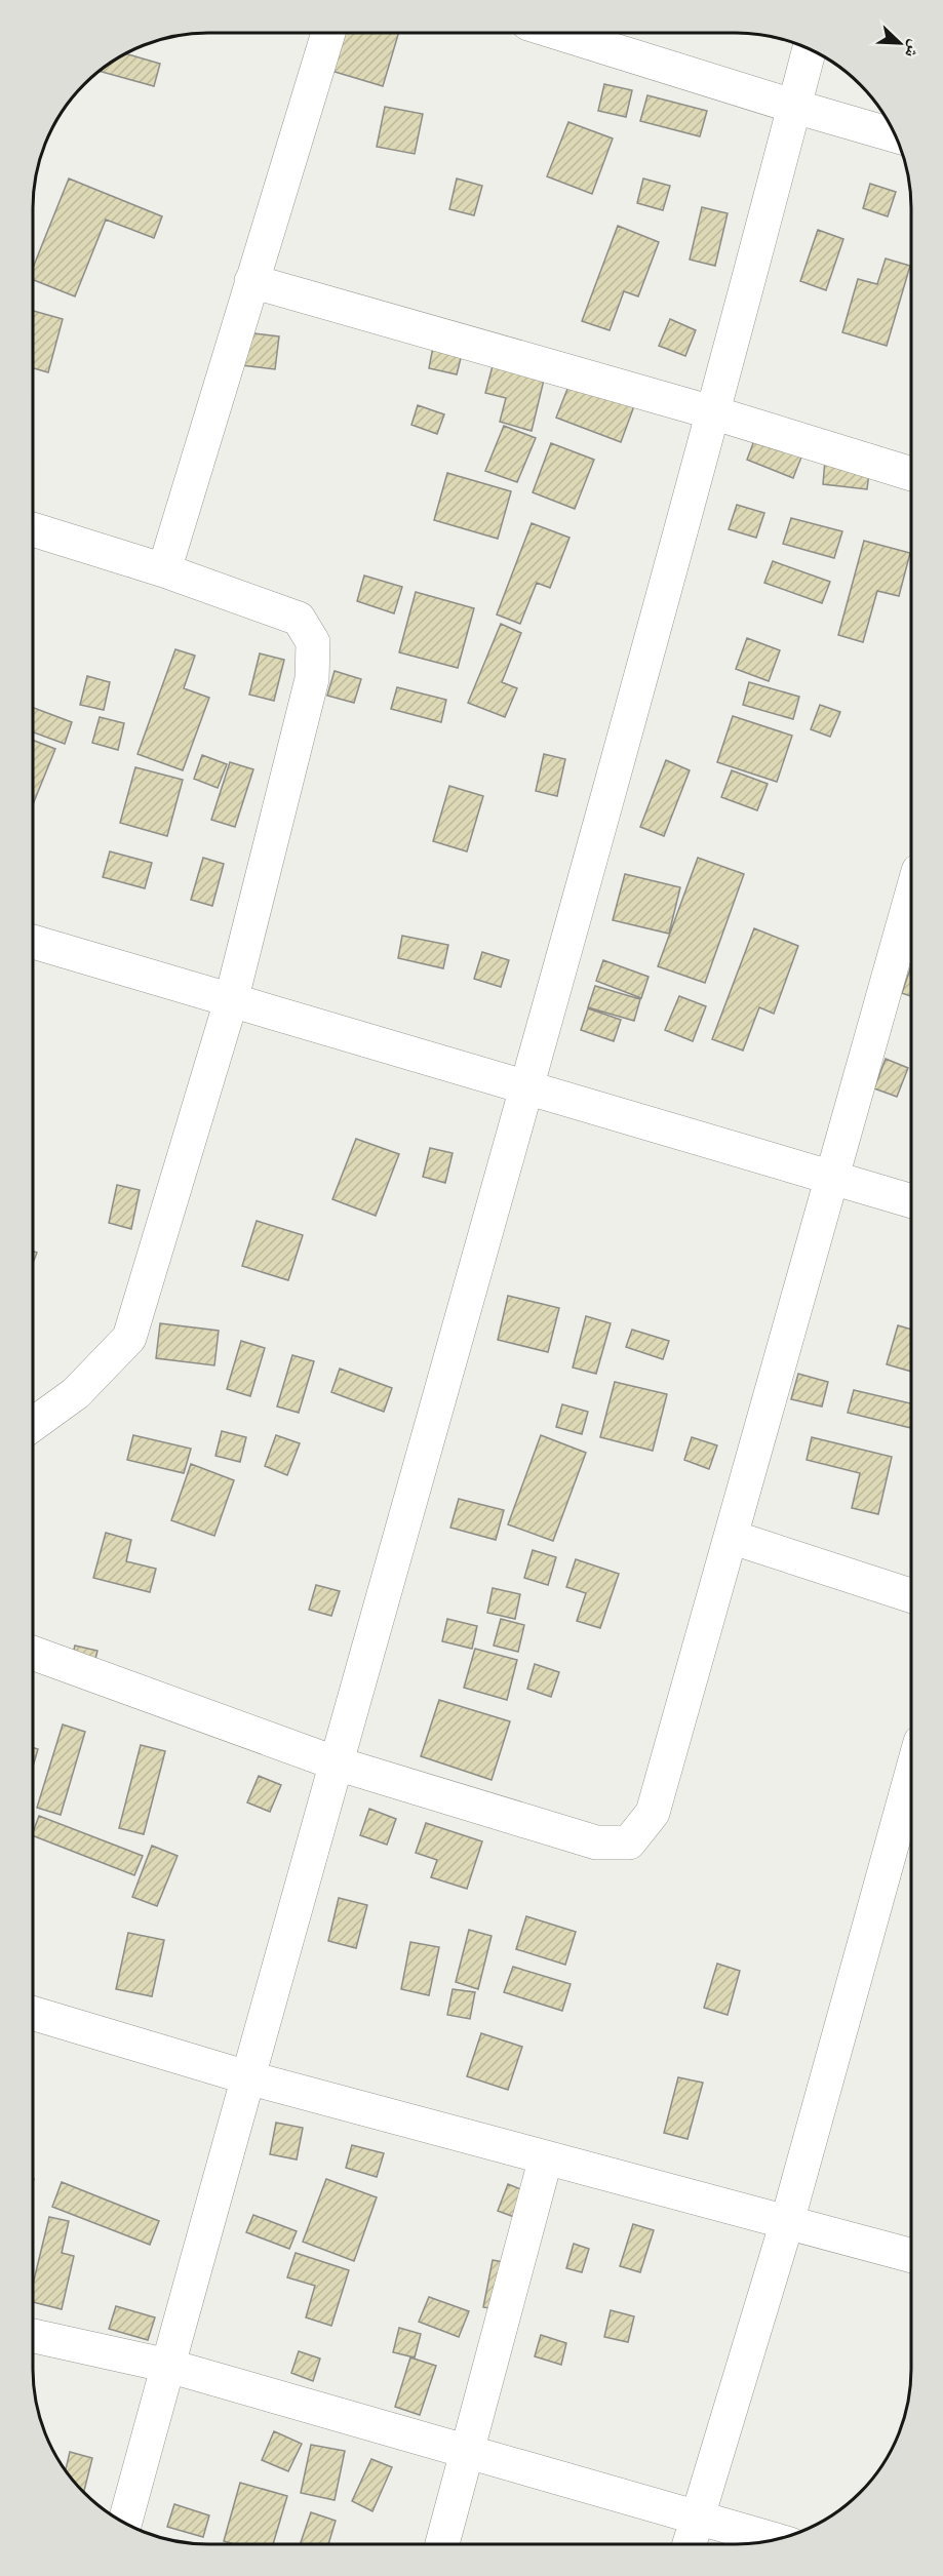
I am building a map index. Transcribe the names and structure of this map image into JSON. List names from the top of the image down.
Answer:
{
  "north": "bottom right"
}
